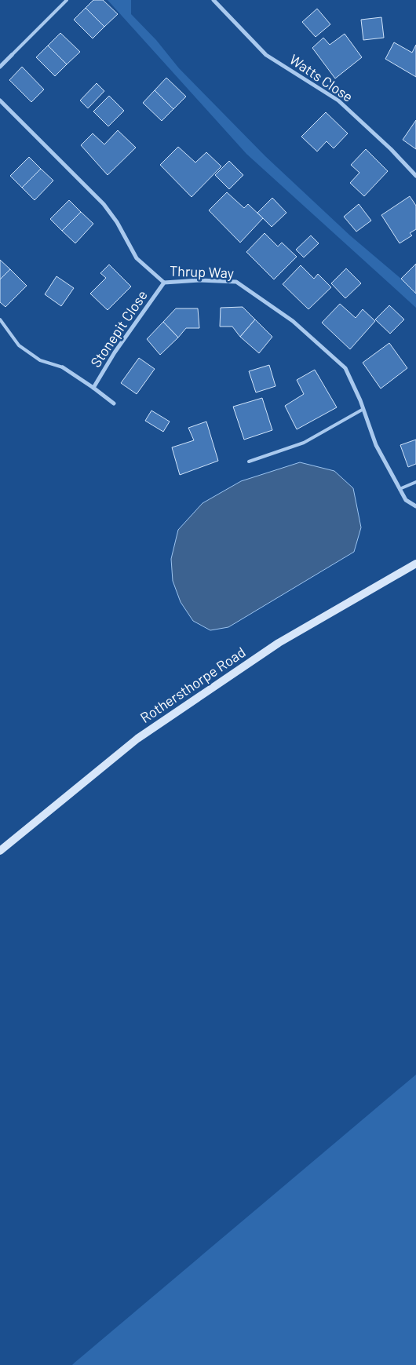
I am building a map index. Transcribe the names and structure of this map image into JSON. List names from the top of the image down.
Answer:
{
  "streets": {
    "street": [
      "Watts Close",
      "Thrup Way",
      "Stonepit Close",
      "Rothersthorpe Road"
    ]
  },
  "crossings": [
    ["Thrup Way", "Stonepit Close"]
  ]
}
